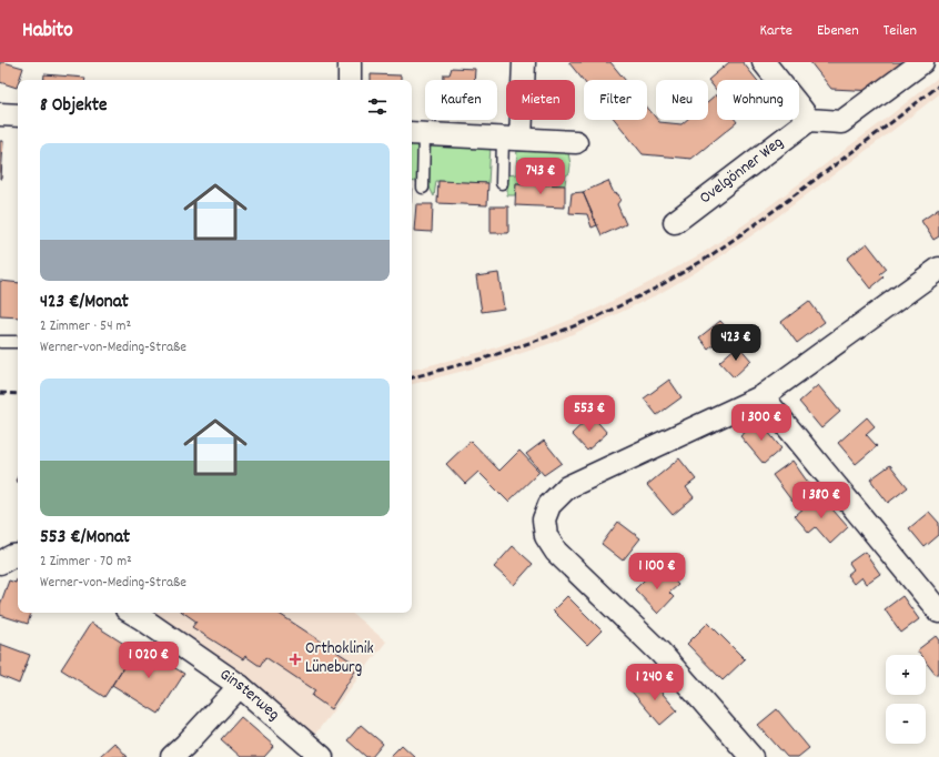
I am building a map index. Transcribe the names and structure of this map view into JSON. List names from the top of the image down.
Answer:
{
  "streets": {
    "street": ["Ovelgönner Weg", "Ginsterweg"]
  },
  "places": {
    "health": ["Orthoklinik Lüneburg"]
  },
  "page": {
    "header": "Habito",
    "nav": ["Karte", "Ebenen", "Teilen"],
    "chip": [
      "Kaufen",
      "Mieten",
      "Filter",
      "Neu",
      "Wohnung"
    ],
    "heading": "8 Objekte",
    "list": [
      {
        "name": "423 €/Monat",
        "note": "2 Zimmer · 54 m² · Werner-von-Meding-Straße"
      },
      {
        "name": "553 €/Monat",
        "note": "2 Zimmer · 70 m² · Werner-von-Meding-Straße"
      }
    ],
    "price": [
      "743 €",
      "423 €",
      "553 €",
      "1 300 €",
      "1 380 €",
      "1 100 €",
      "1 020 €",
      "1 240 €"
    ],
    "map_buttons": ["+", "−"]
  }
}
